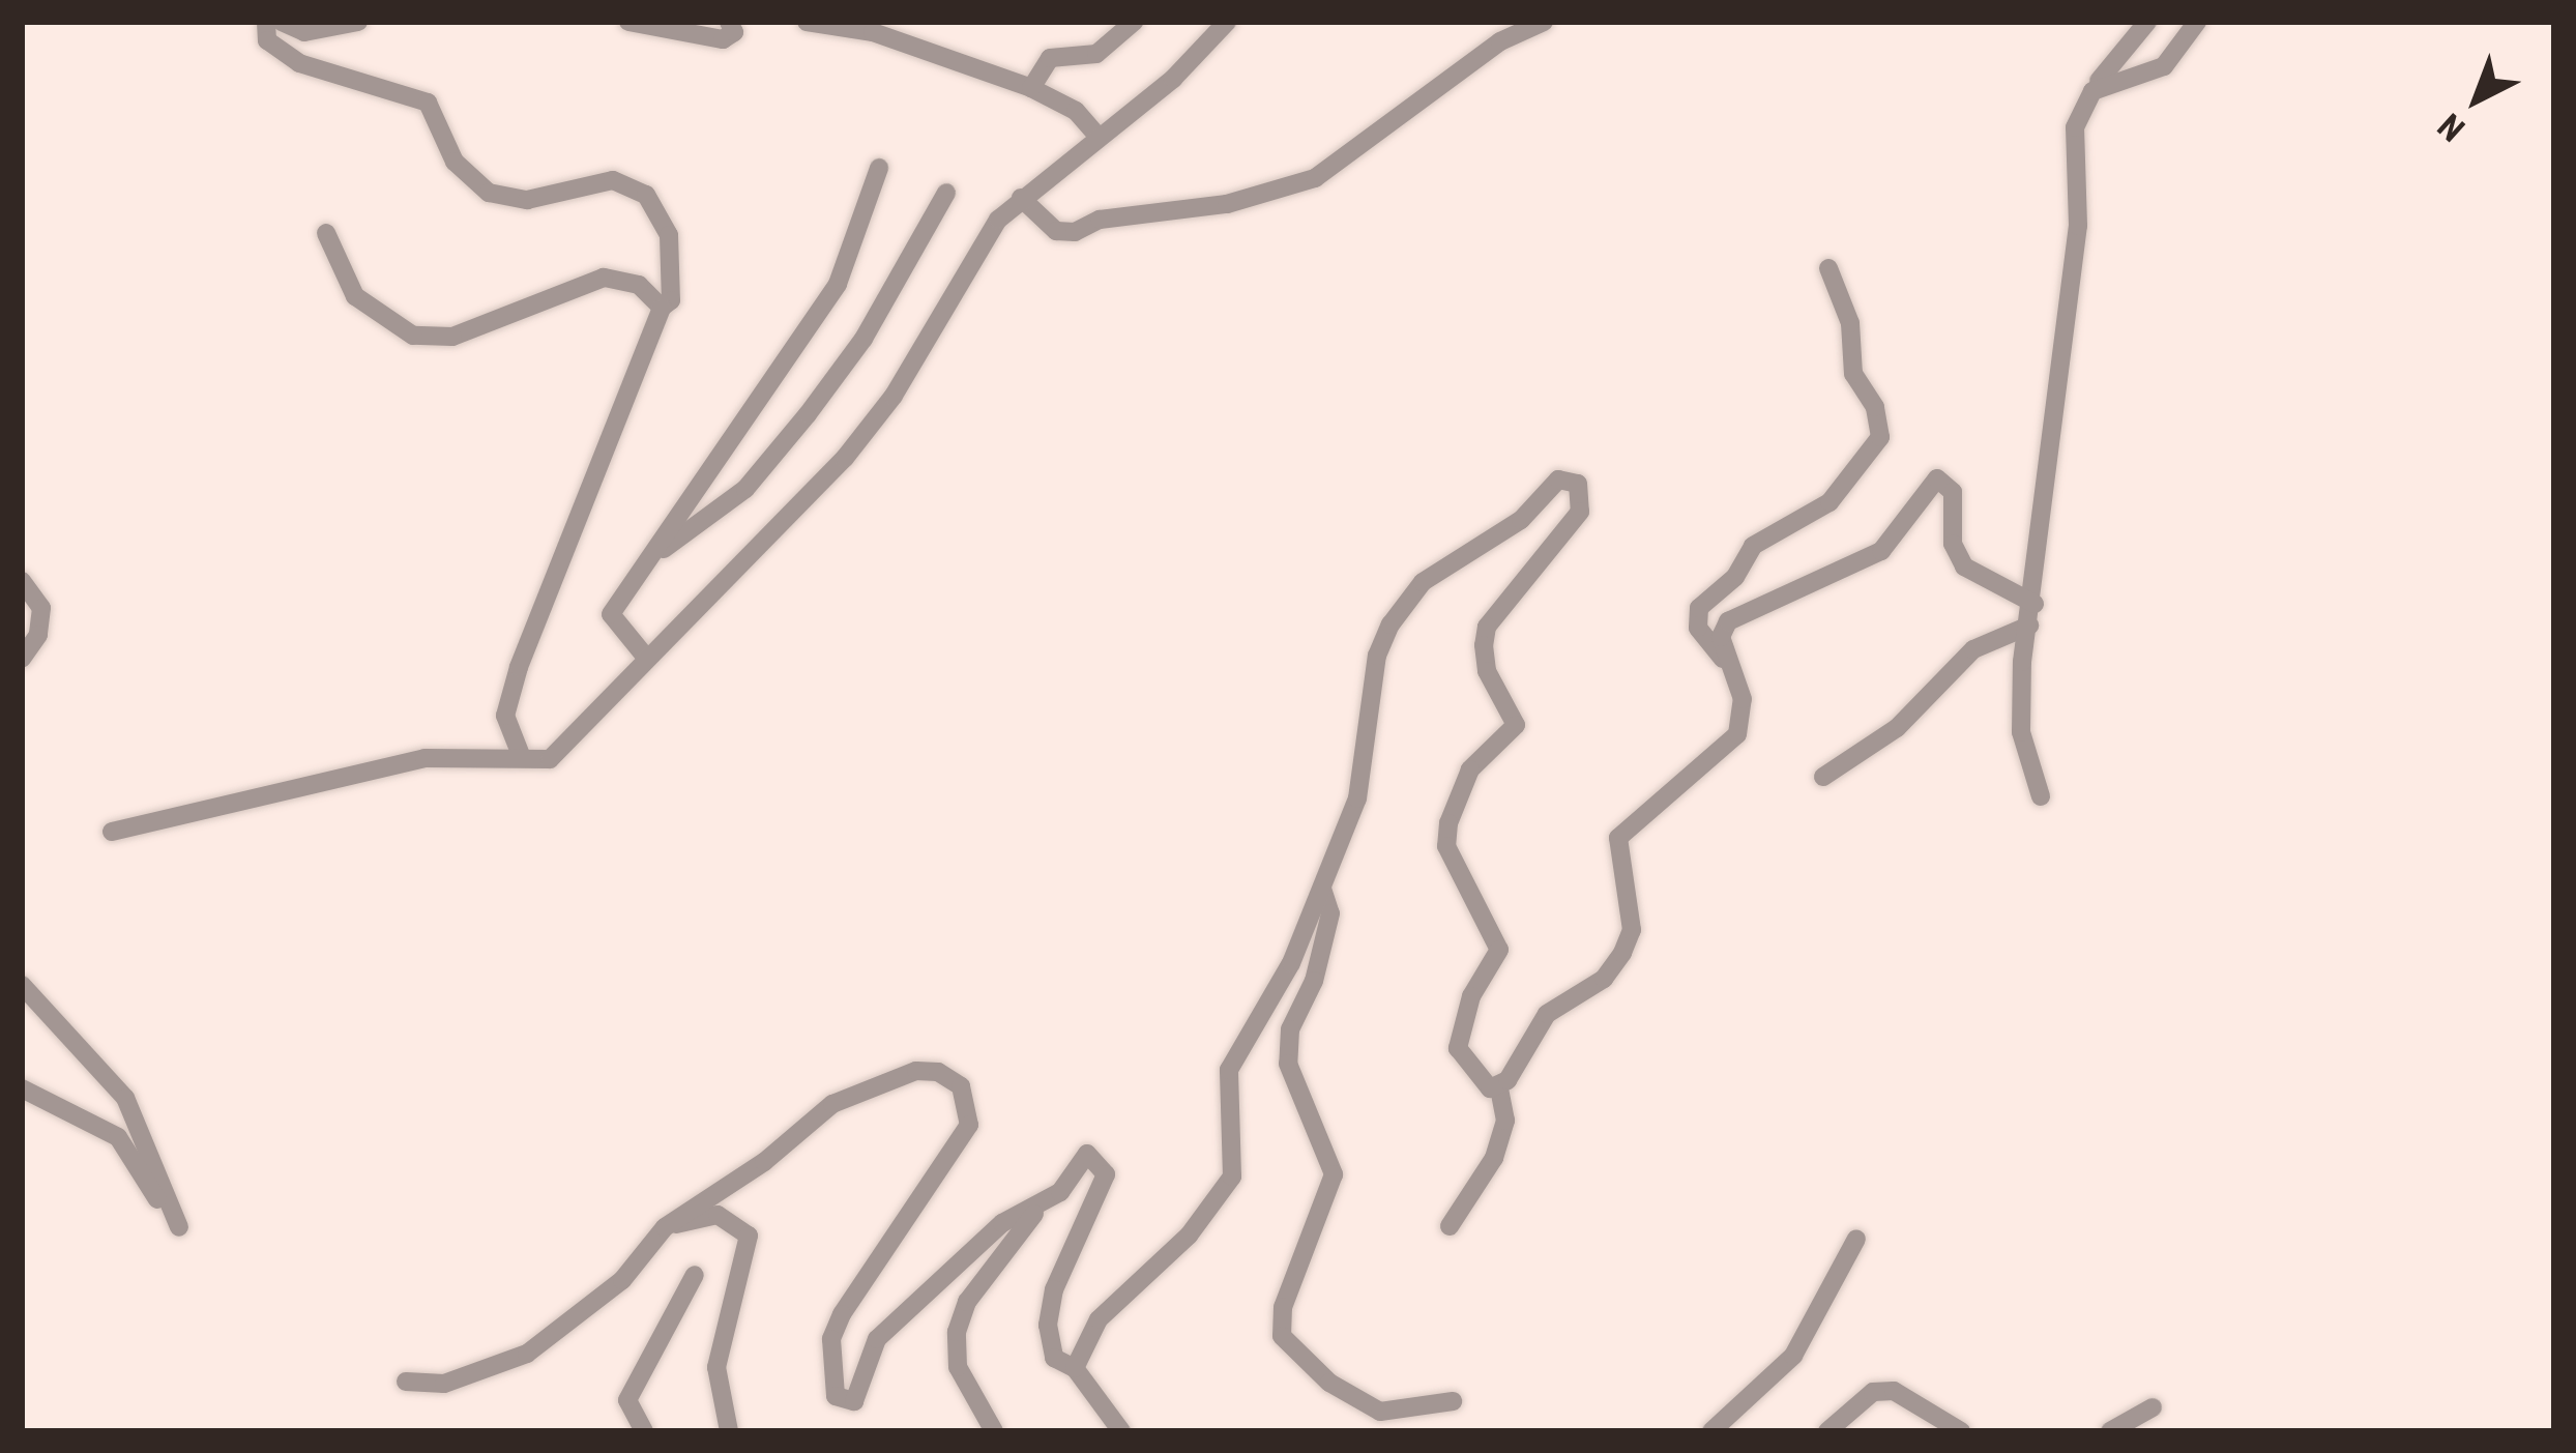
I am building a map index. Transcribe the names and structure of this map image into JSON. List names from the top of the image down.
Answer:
{
  "north": "bottom left"
}
